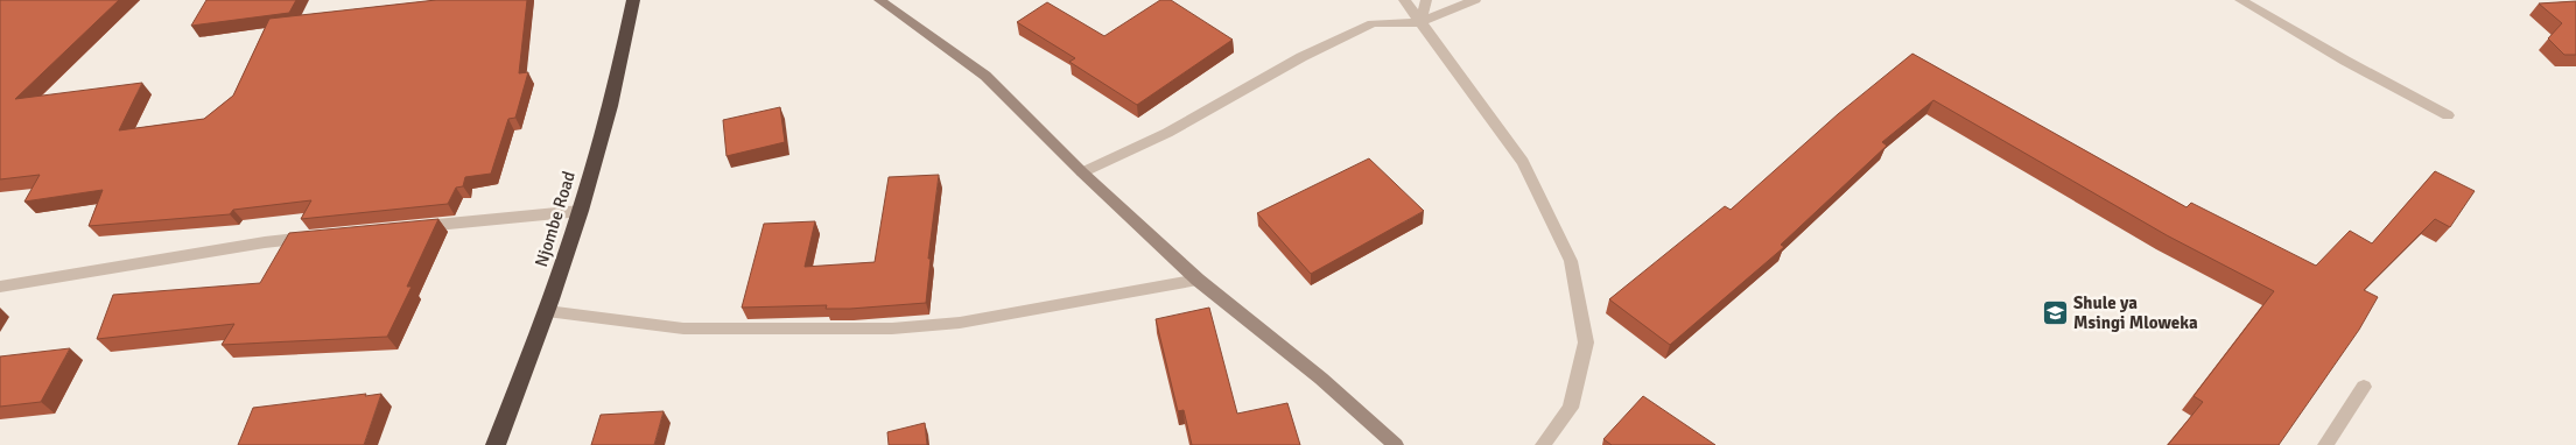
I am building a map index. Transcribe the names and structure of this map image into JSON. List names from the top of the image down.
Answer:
{
  "streets": {
    "highway": ["Njombe Road"]
  },
  "places": {
    "school or university": ["Shule ya Msingi Mloweka"]
  }
}
